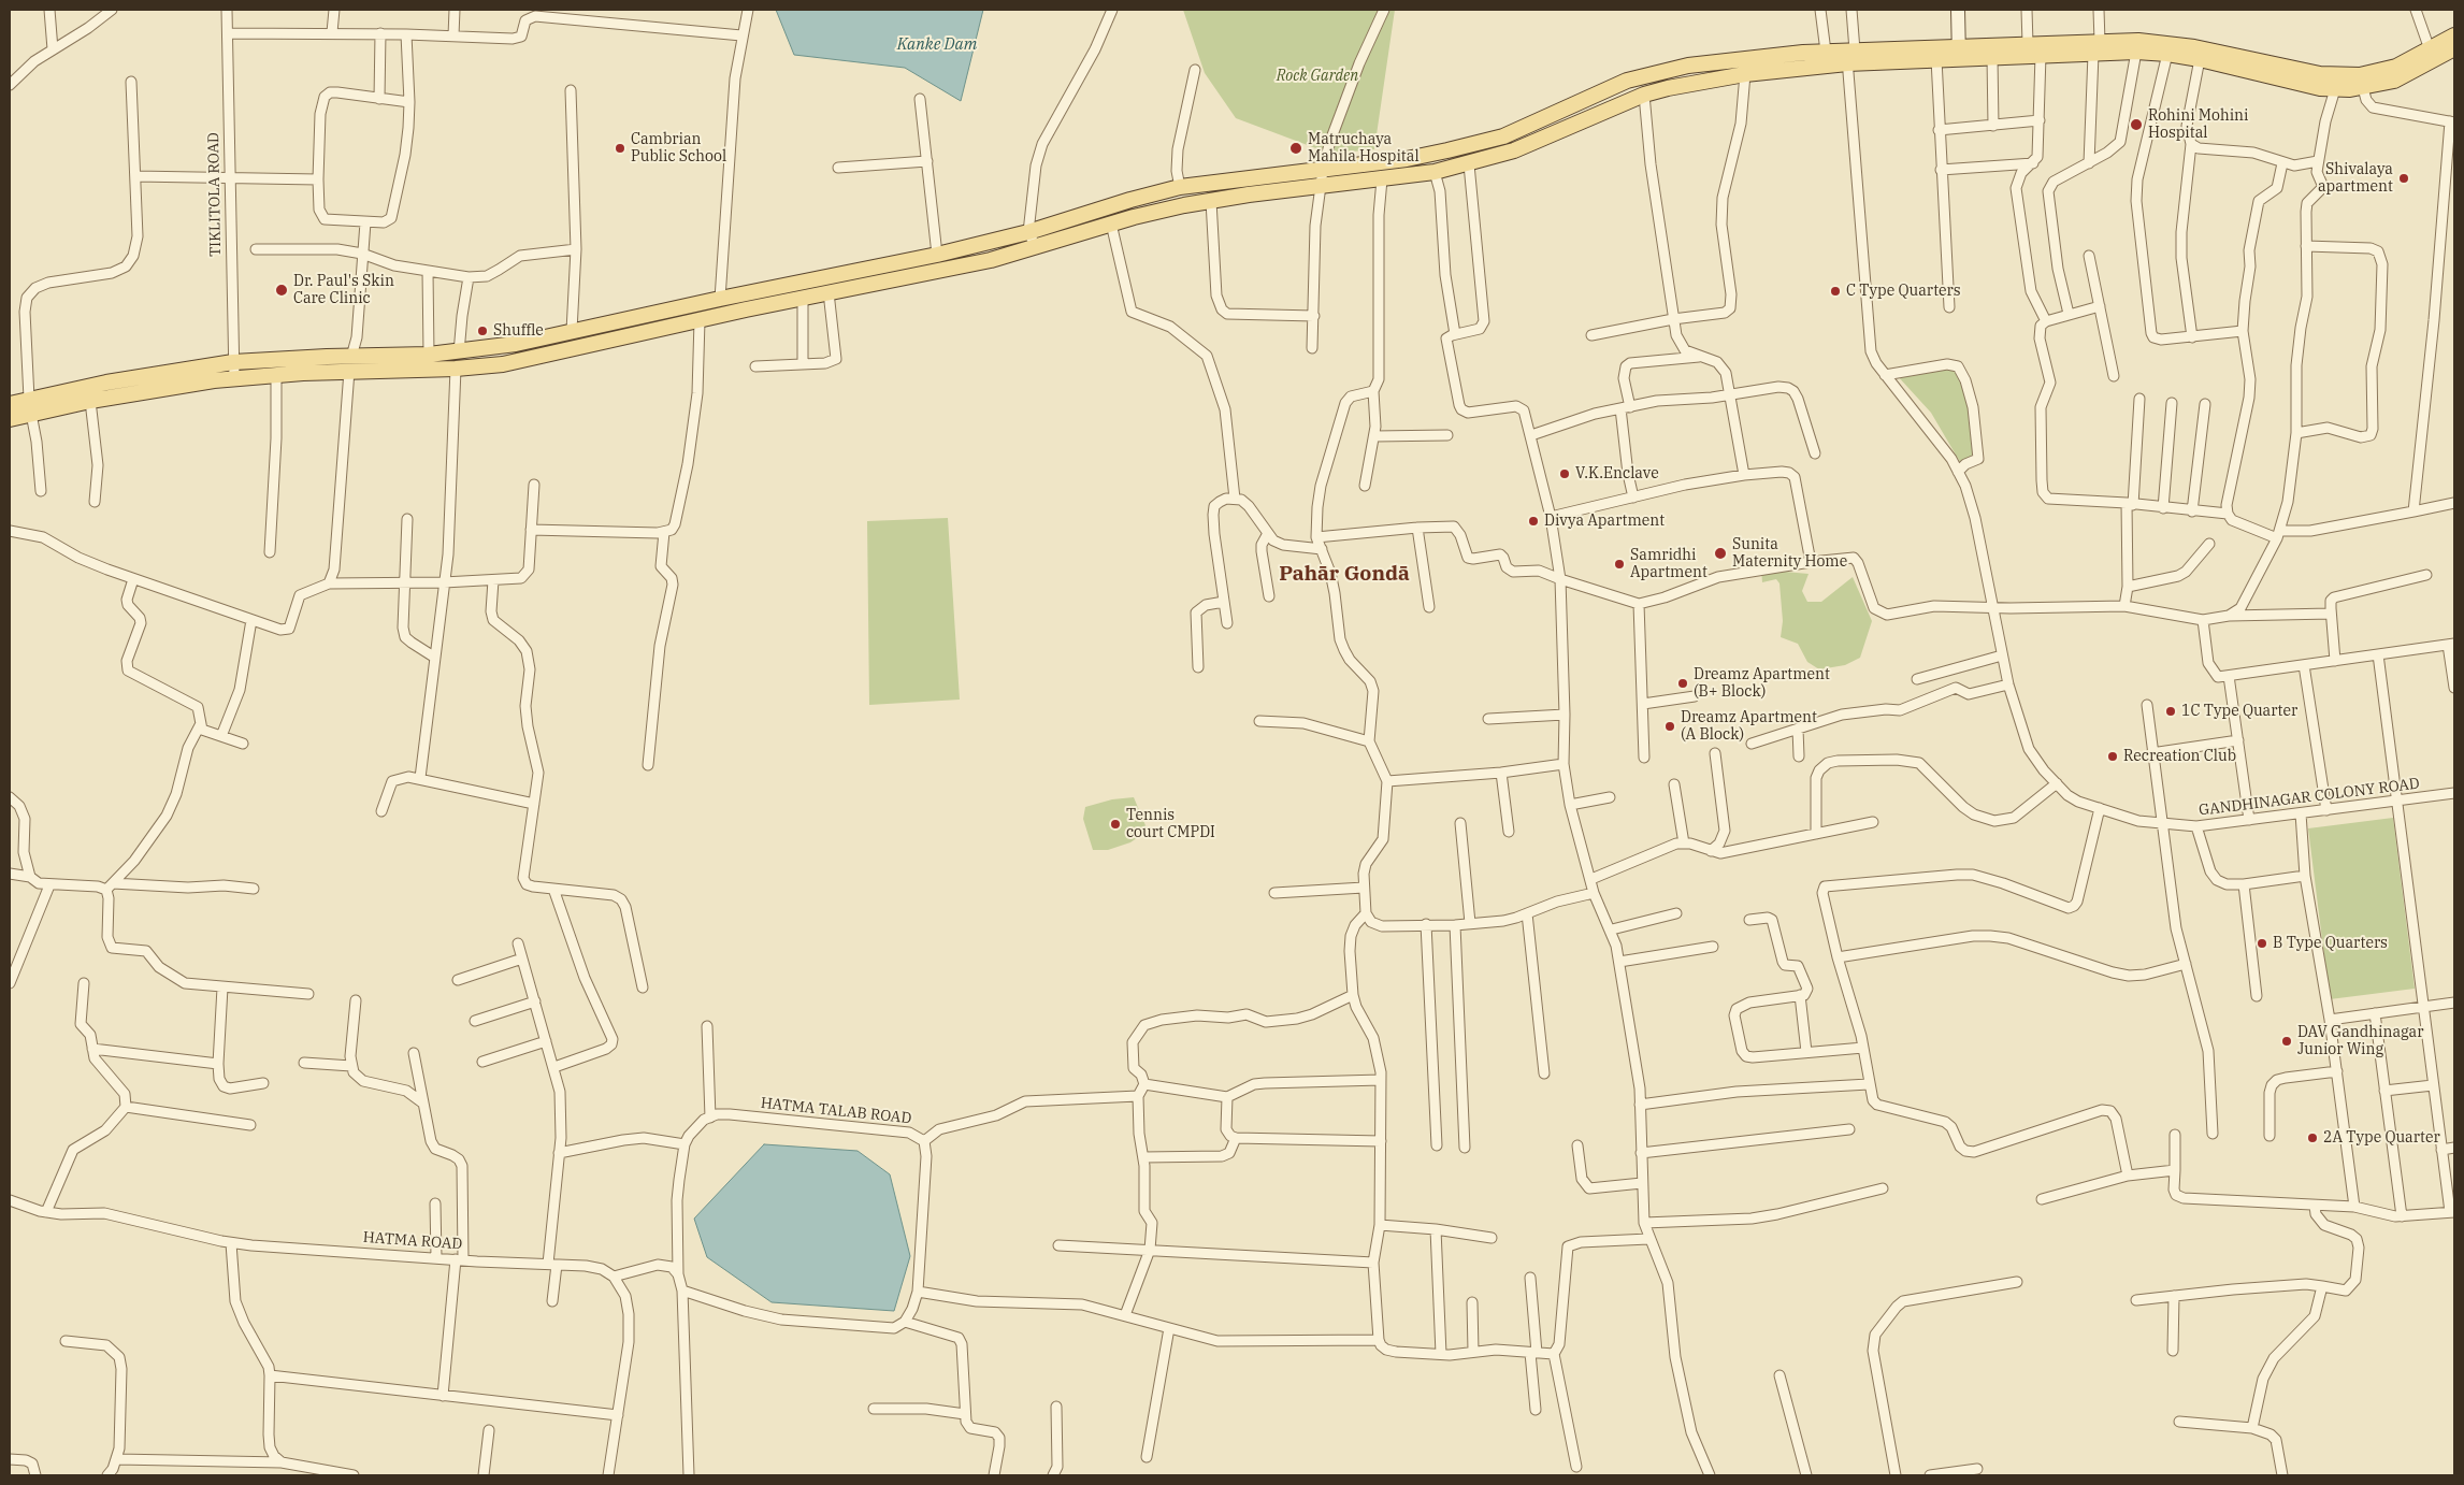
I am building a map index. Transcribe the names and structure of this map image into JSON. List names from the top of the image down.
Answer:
{
  "streets": {
    "street": [
      "TIKLITOLA ROAD",
      "GANDHINAGAR COLONY ROAD",
      "HATMA TALAB ROAD",
      "HATMA ROAD"
    ]
  },
  "districts": ["Pahār Gondā"],
  "water": ["Kanke Dam"],
  "parks": ["Rock Garden"],
  "places": [
    "Rohini Mohini Hospital",
    "Cambrian Public School",
    "Matruchaya Mahila Hospital",
    "Shivalaya apartment",
    "Dr. Paul's Skin Care Clinic",
    "C Type Quarters",
    "Shuffle",
    "V.K.Enclave",
    "Divya Apartment",
    "Sunita Maternity Home",
    "Samridhi Apartment",
    "Dreamz Apartment (B+ Block)",
    "1C Type Quarter",
    "Dreamz Apartment (A Block)",
    "Recreation Club",
    "Tennis court CMPDI",
    "B Type Quarters",
    "DAV Gandhinagar Junior Wing",
    "2A Type Quarter"
  ]
}
